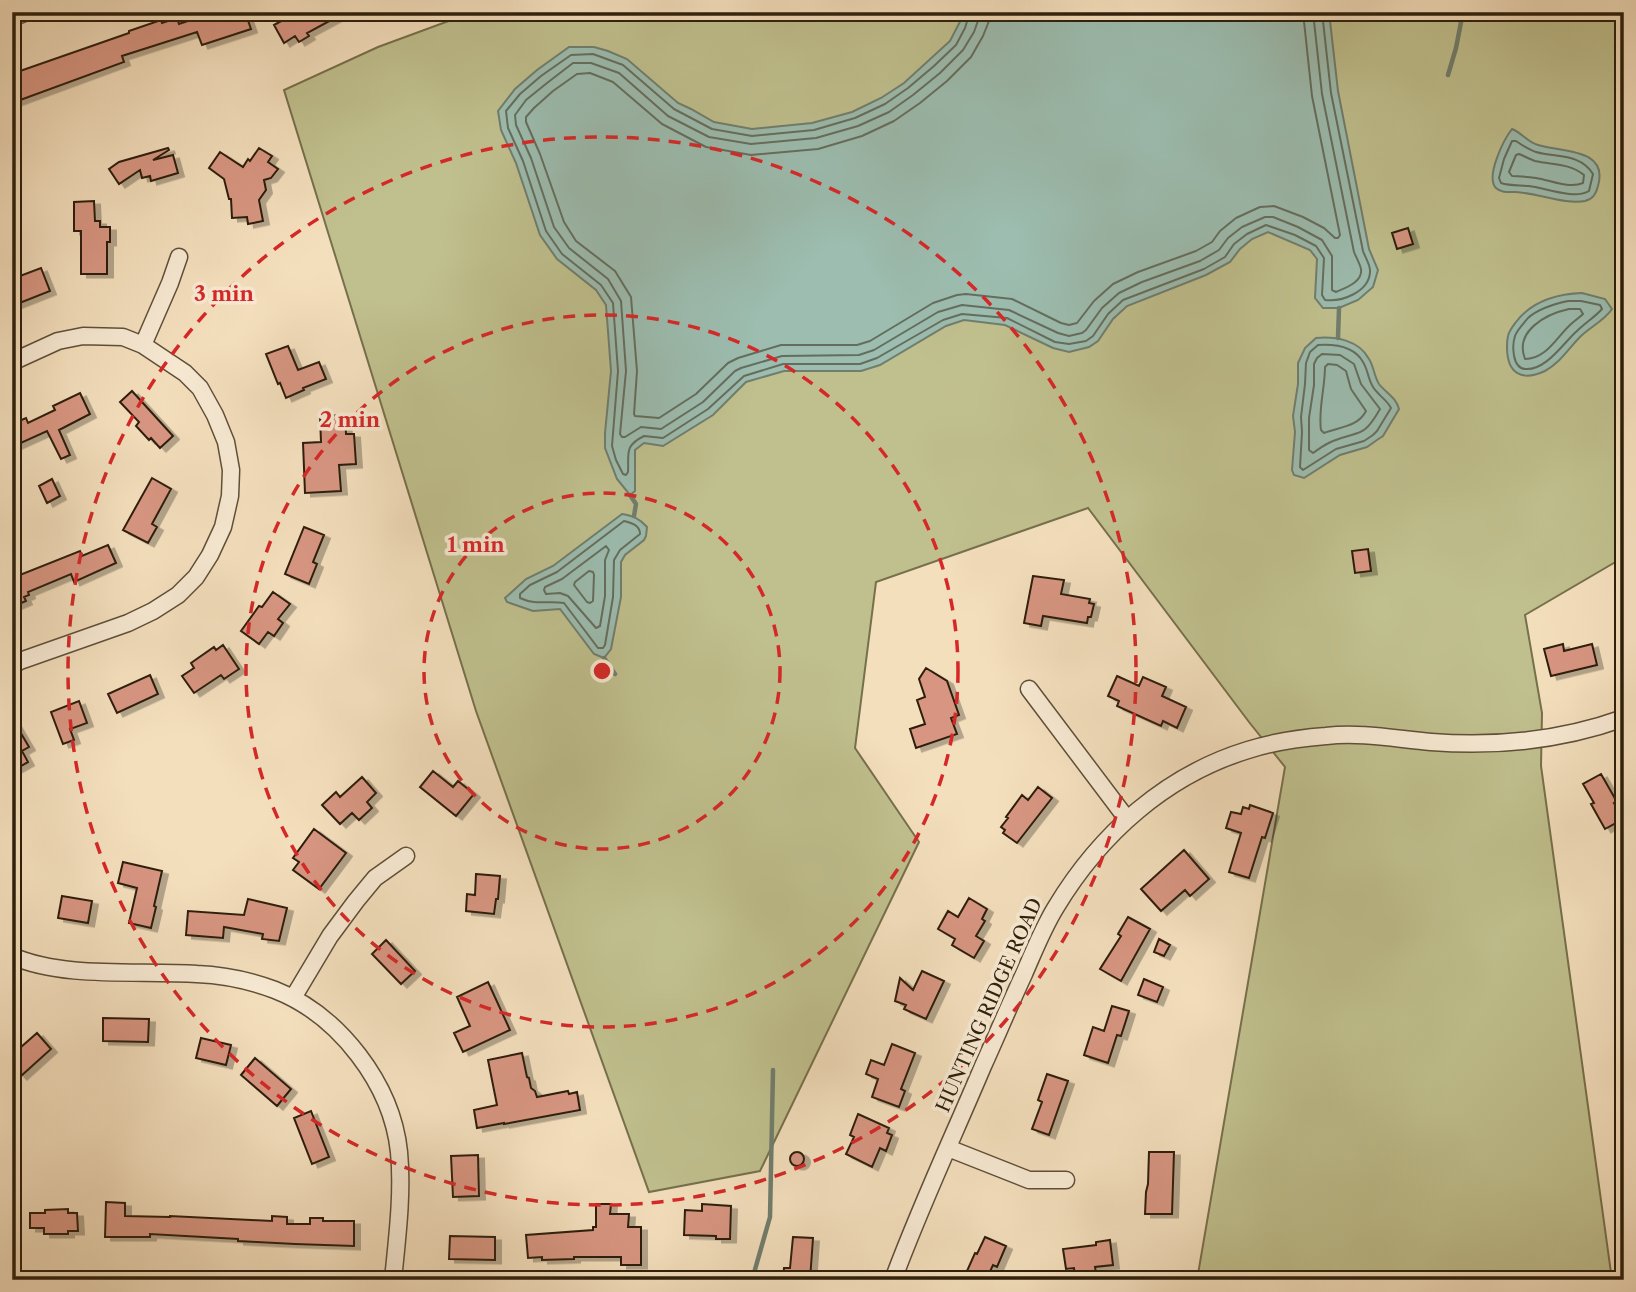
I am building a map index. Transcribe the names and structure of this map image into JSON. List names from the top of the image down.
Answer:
{
  "streets": {
    "street": ["HUNTING RIDGE ROAD"]
  },
  "rings": ["3 min", "2 min", "1 min"]
}
